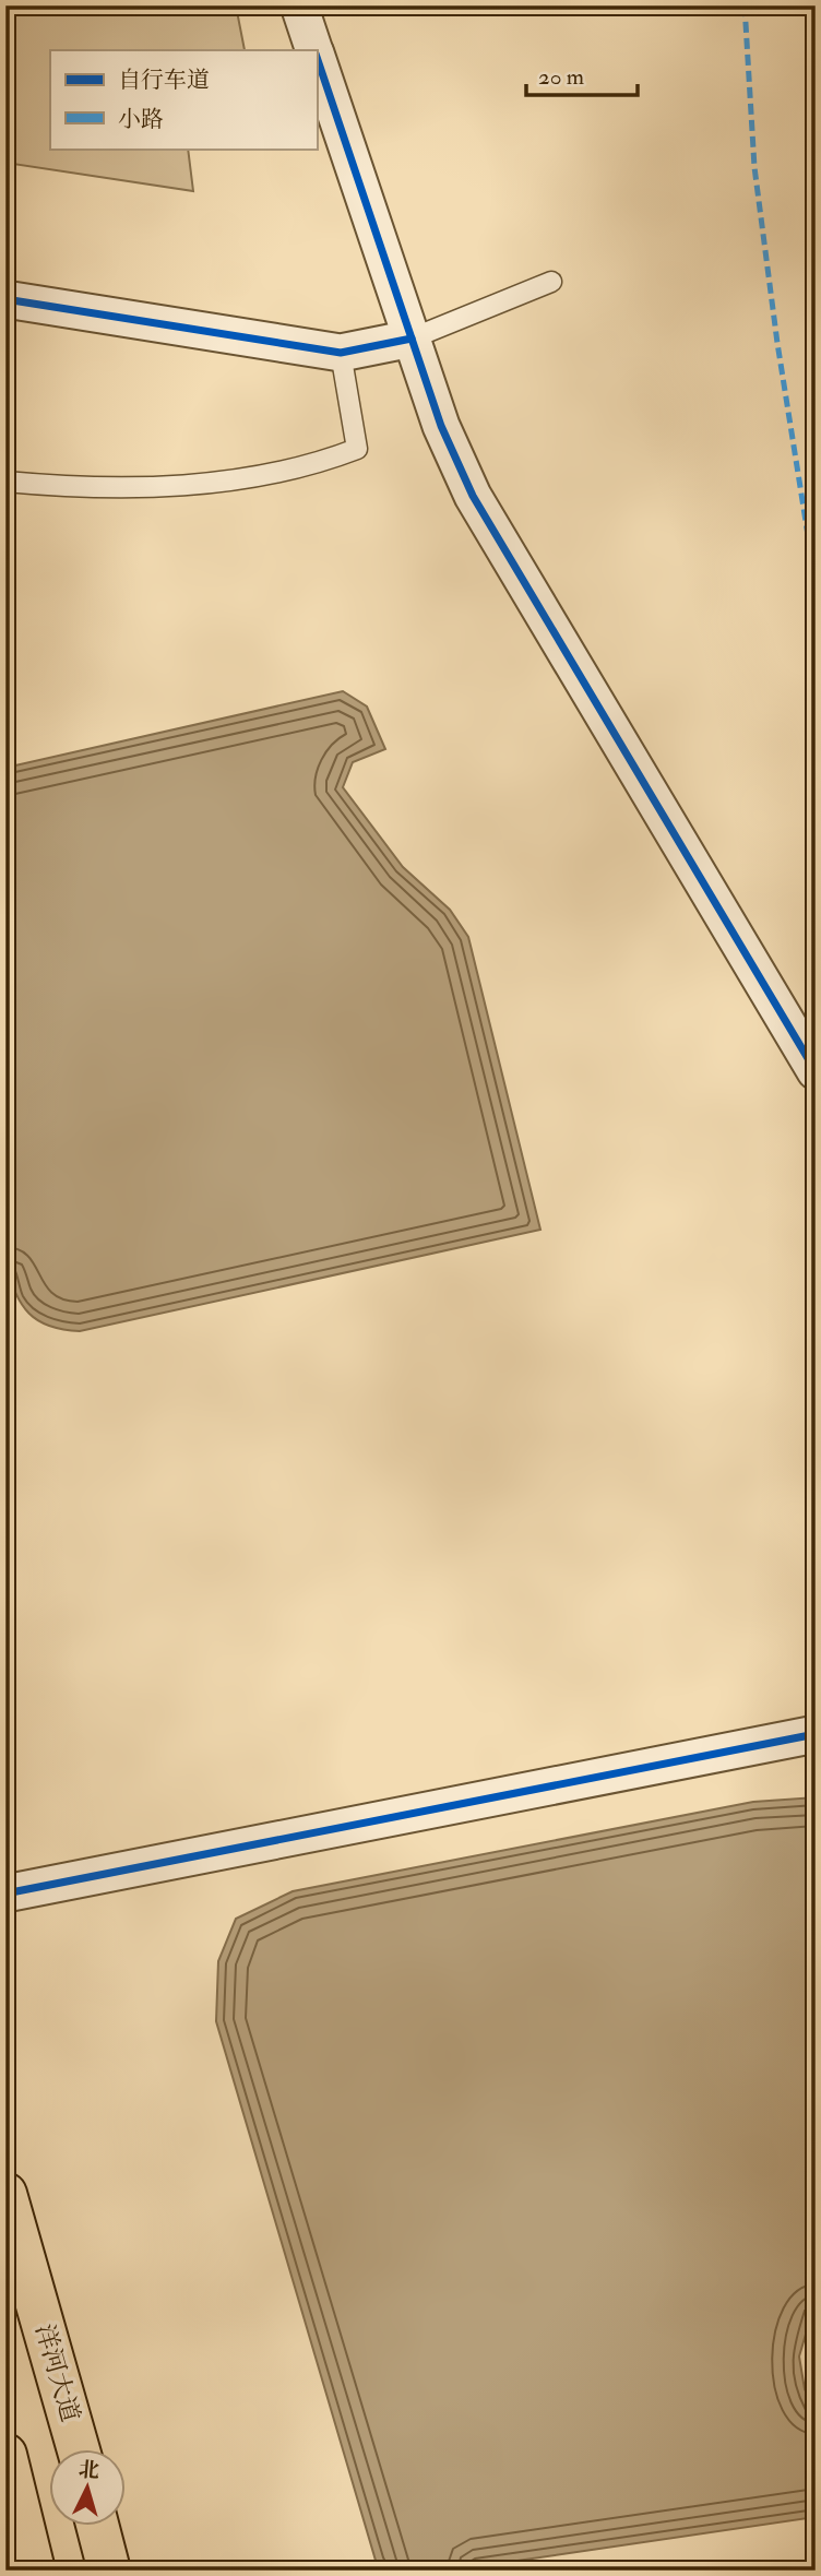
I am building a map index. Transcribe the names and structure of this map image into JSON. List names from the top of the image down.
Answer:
{
  "streets": {
    "main road": ["洋河大道"]
  },
  "legend": ["自行车道", "小路"],
  "scale_bar": "20 m",
  "north": "top"
}
